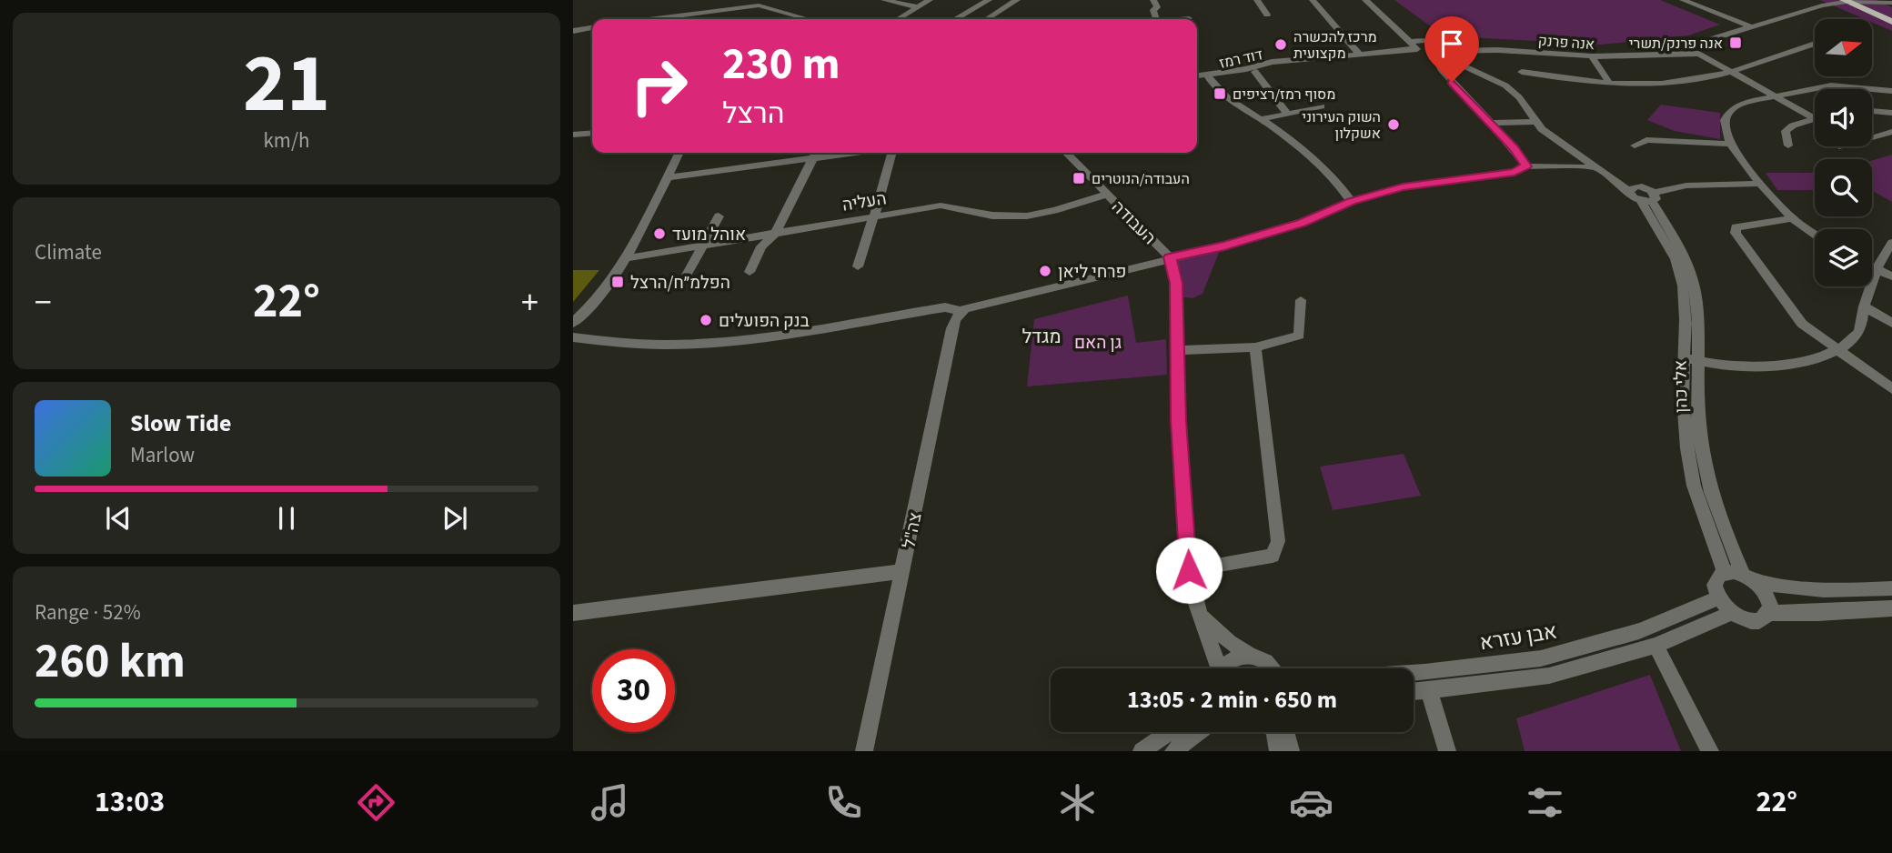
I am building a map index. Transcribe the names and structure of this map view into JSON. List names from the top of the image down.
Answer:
{
  "streets": {
    "street": [
      "אנה פרנק",
      "דוד רמז",
      "העליה",
      "העבודה",
      "אלי כהן",
      "צה\"ל",
      "אבן עזרא"
    ]
  },
  "crossings": [
    ["העליה", "העבודה"],
    ["אלי כהן", "אבן עזרא"]
  ],
  "districts": ["מגדל"],
  "parks": ["גן האם"],
  "places": {
    "transit": [
      "אנה פרנק/תשרי",
      "מסוף רמז/רציפים",
      "העבודה/הנוטרים",
      "הפלמ״ח/הרצל"
    ],
    "other": [
      "מרכז להכשרה מקצועית",
      "השוק העירוני אשקלון",
      "אוהל מועד",
      "פרחי ליאן",
      "בנק הפועלים"
    ]
  },
  "north": "right",
  "page": {
    "tile": [
      ["21", "km/h"],
      "Climate",
      ["Range · 52%", "260 km"]
    ],
    "turn": ["230 m", "הרצל"],
    "heat": ["−", "22°", "+"],
    "song": ["Slow Tide", "Marlow"],
    "limit": "30",
    "trip": "13:05 · 2 min · 650 m",
    "tabs": ["13:03", "22°"]
  }
}
